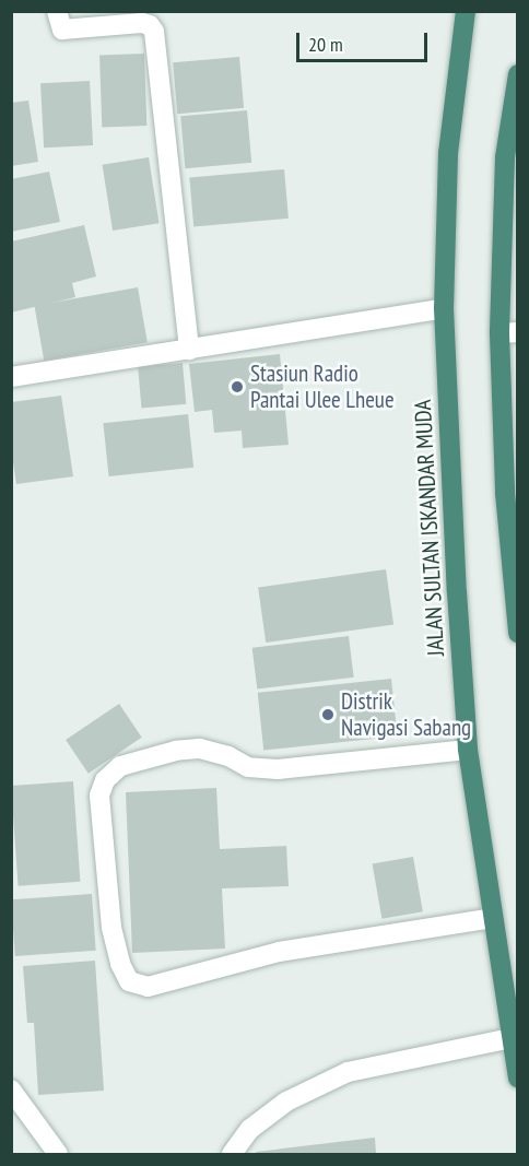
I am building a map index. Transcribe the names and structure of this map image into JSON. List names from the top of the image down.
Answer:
{
  "streets": {
    "highway": ["JALAN SULTAN ISKANDAR MUDA"]
  },
  "places": ["Stasiun Radio Pantai Ulee Lheue", "Distrik Navigasi Sabang"],
  "scale_bar": "20 m"
}
